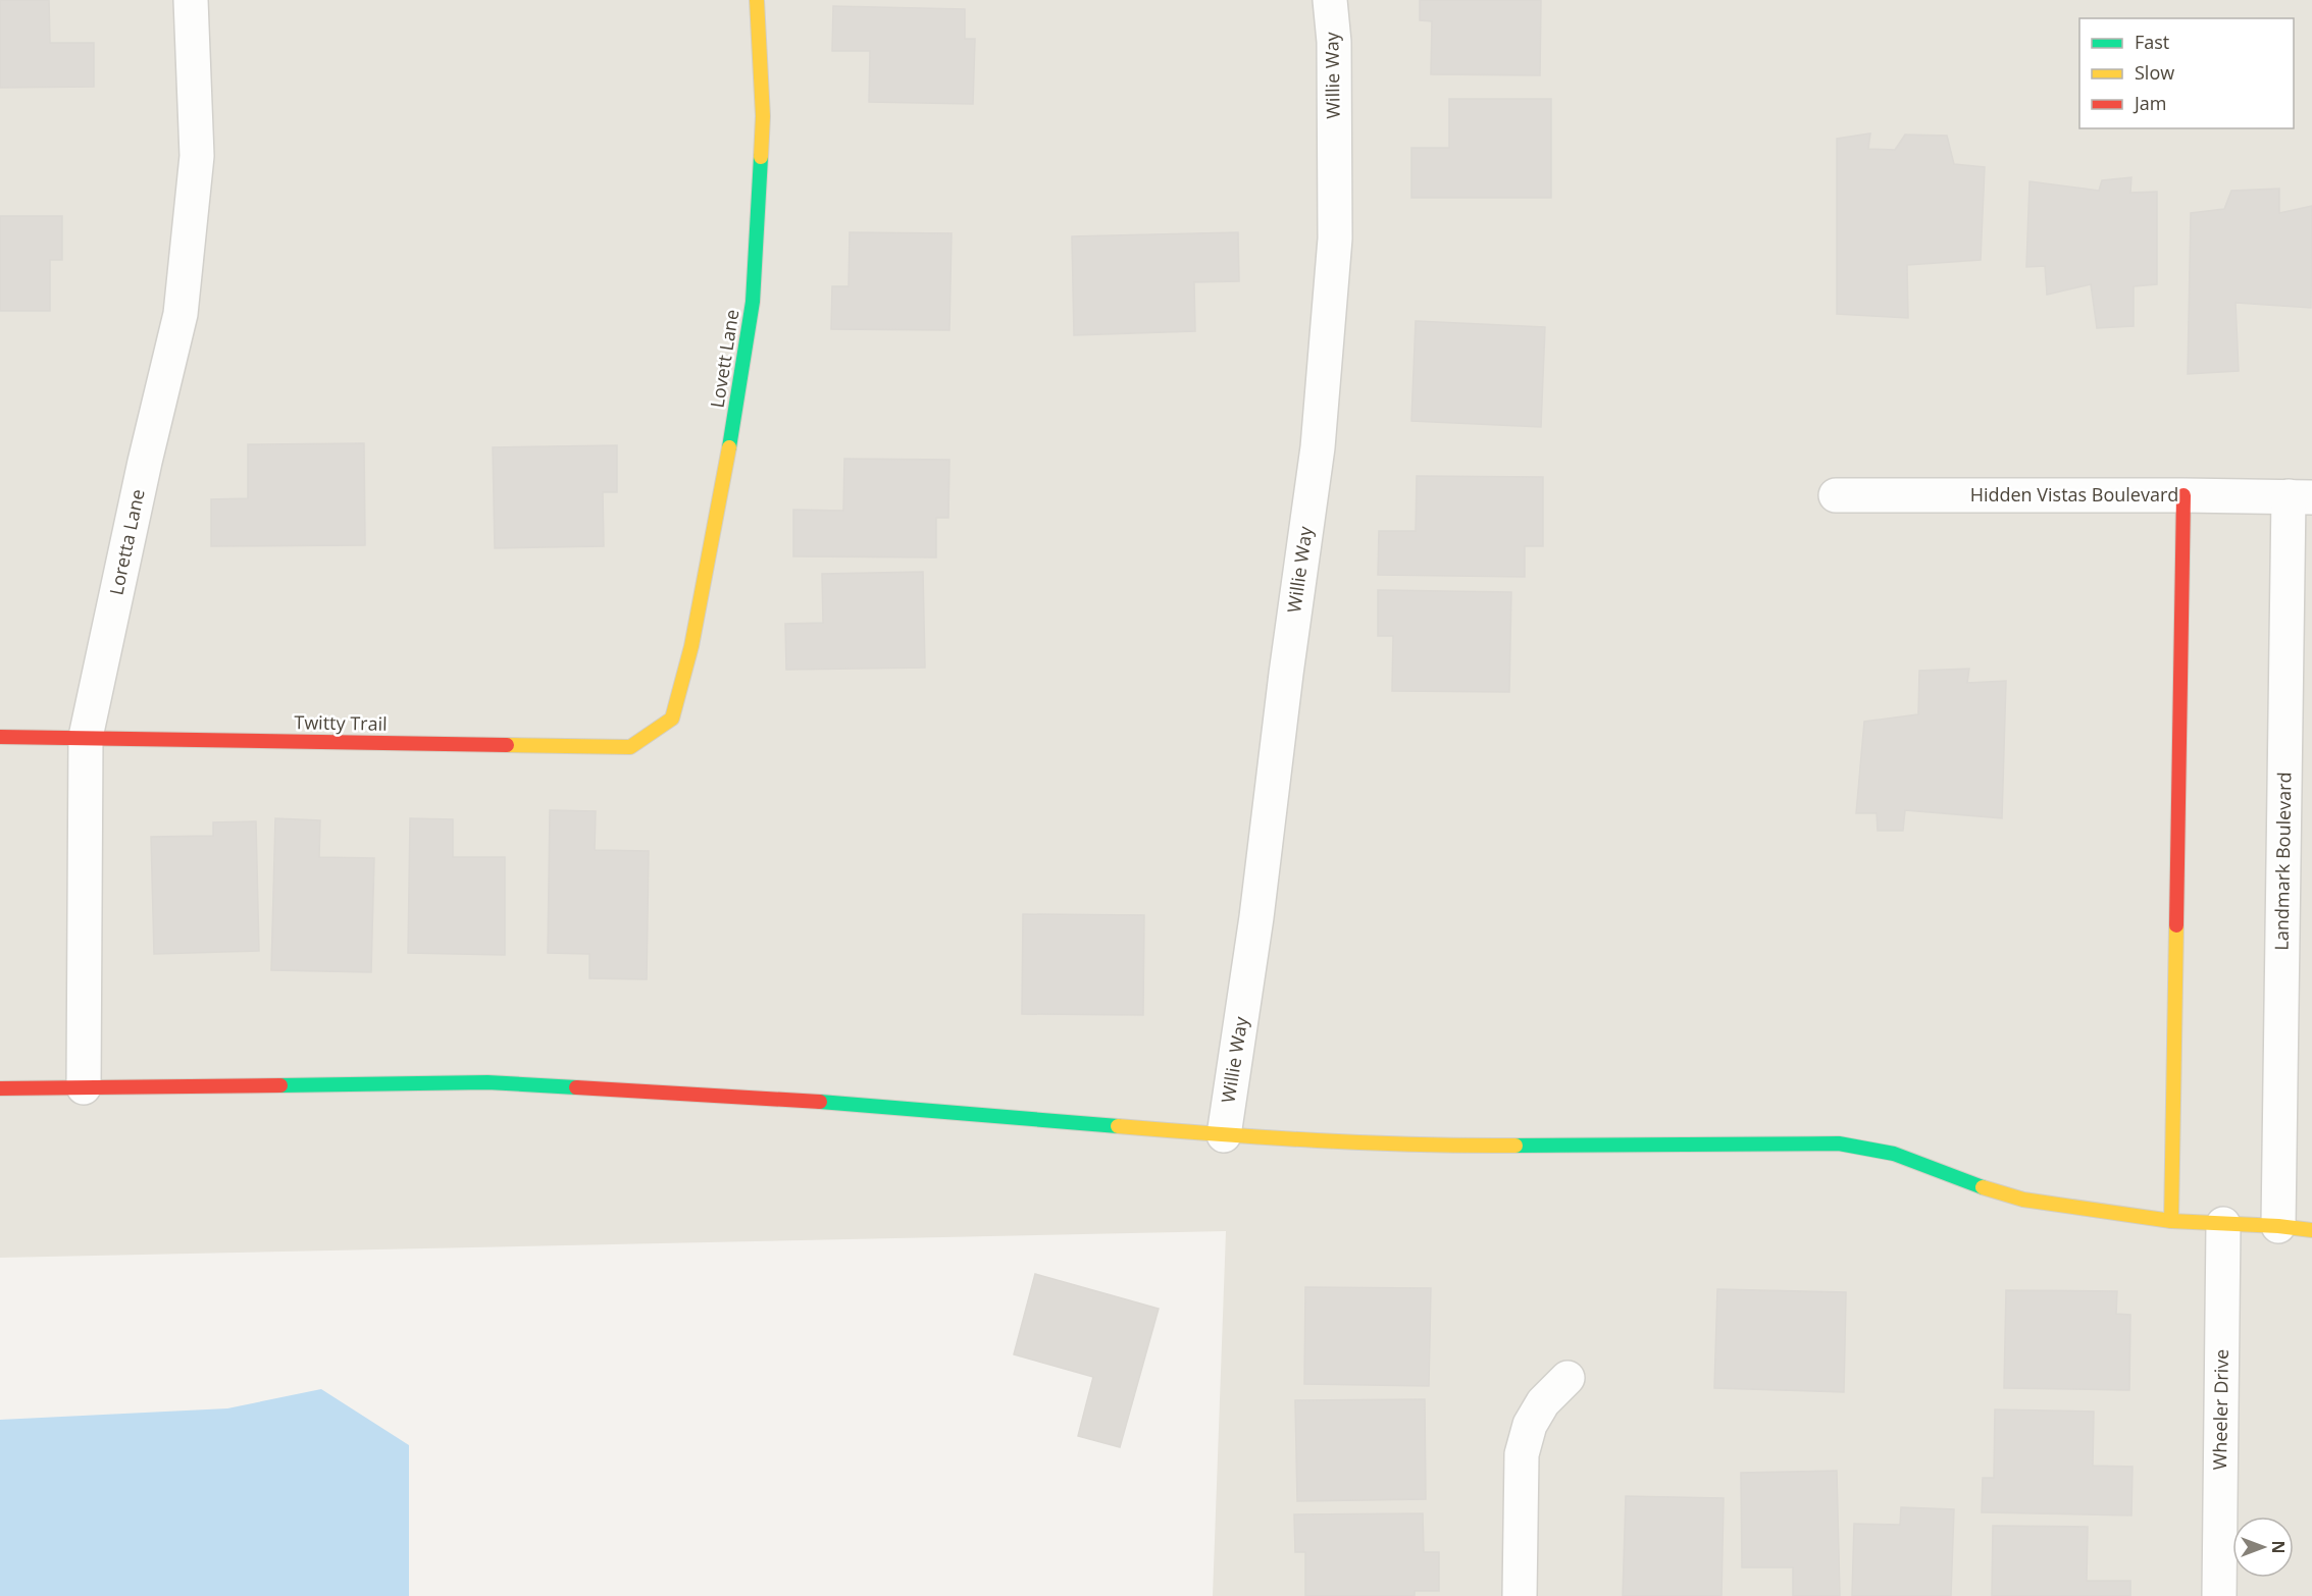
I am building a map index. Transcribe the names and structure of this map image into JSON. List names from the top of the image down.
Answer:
{
  "streets": {
    "street": [
      "Willie Way",
      "Lovett Lane",
      "Hidden Vistas Boulevard",
      "Loretta Lane",
      "Twitty Trail",
      "Landmark Boulevard",
      "Wheeler Drive"
    ]
  },
  "crossings": [
    ["Lovett Lane", "Twitty Trail"],
    ["Hidden Vistas Boulevard", "Landmark Boulevard"],
    ["Loretta Lane", "Twitty Trail"]
  ],
  "legend": ["Fast", "Slow", "Jam"],
  "north": "right"
}
